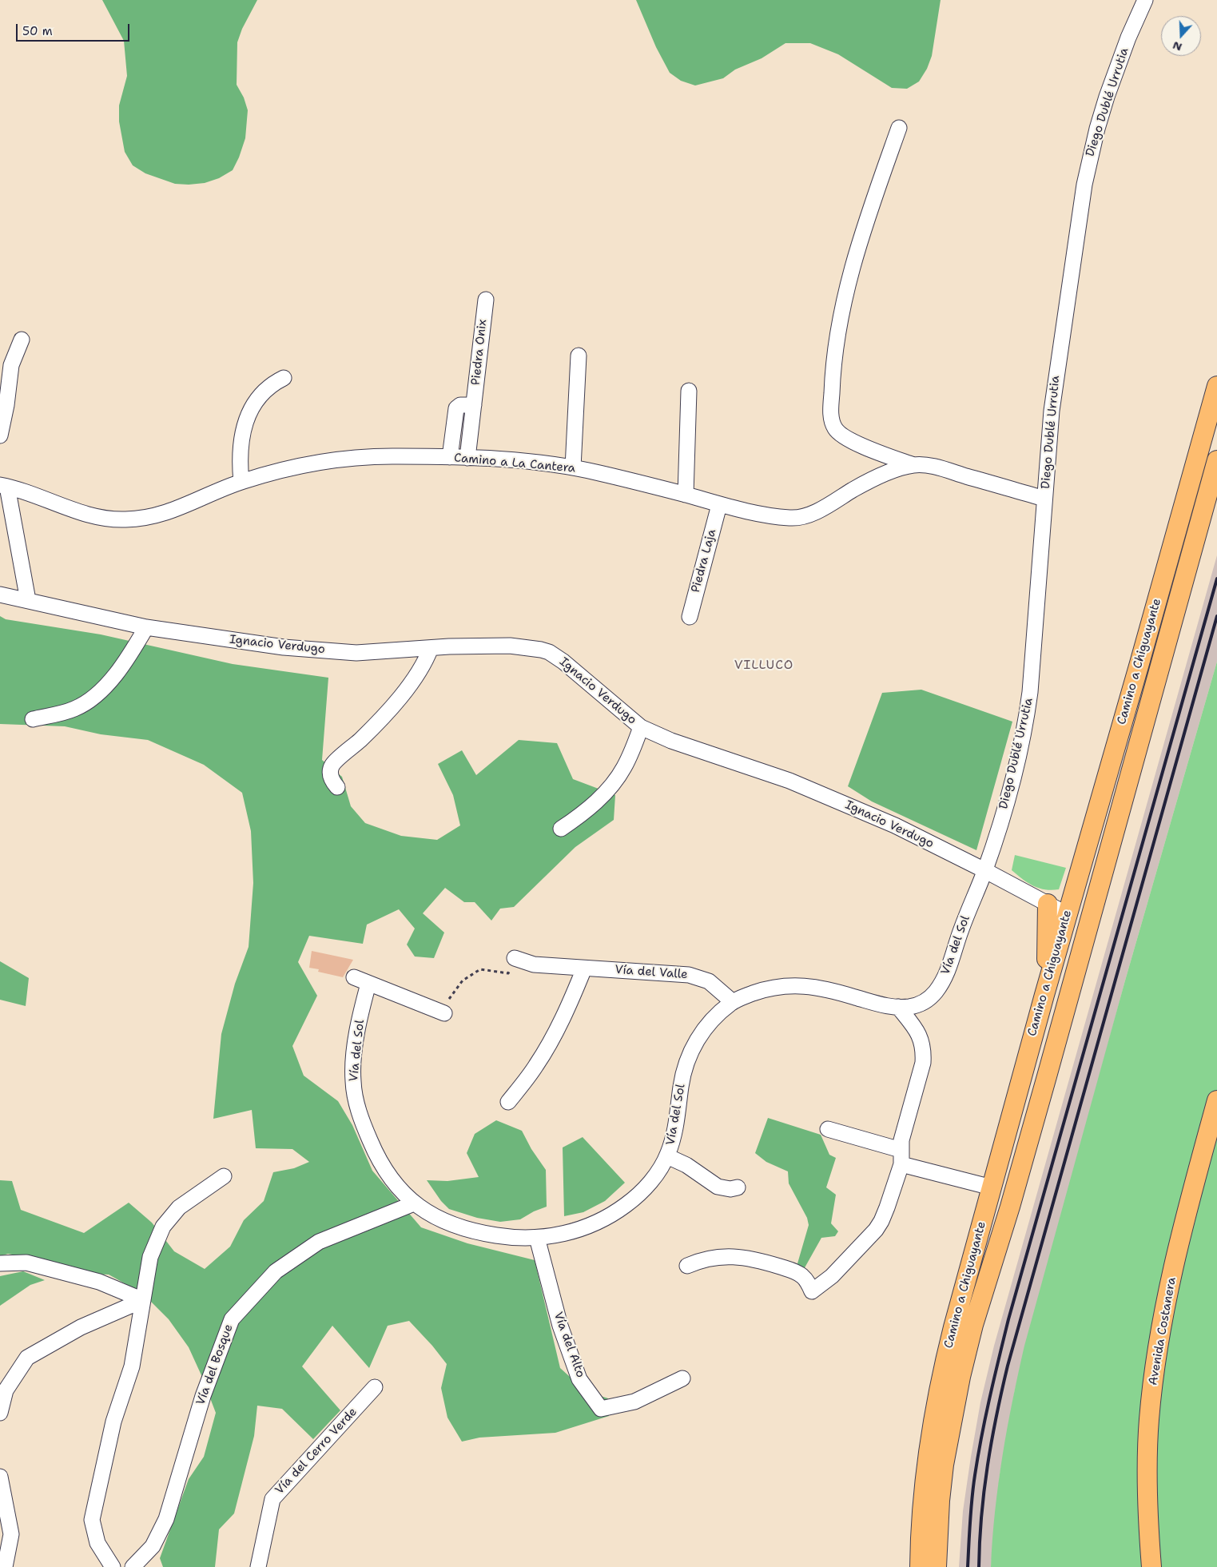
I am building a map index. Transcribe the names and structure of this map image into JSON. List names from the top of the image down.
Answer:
{
  "streets": {
    "main road": ["Camino a Chiguayante", "Avenida Costanera"],
    "street": [
      "Diego Dublé Urrutia",
      "Piedra Onix",
      "Camino a La Cantera",
      "Piedra Laja",
      "Ignacio Verdugo",
      "Vía del Sol",
      "Vía del Valle",
      "Vía del Alto",
      "Vía del Bosque",
      "Vía del Cerro Verde"
    ]
  },
  "crossings": [
    ["Diego Dublé Urrutia", "Camino a La Cantera"],
    ["Diego Dublé Urrutia", "Ignacio Verdugo"],
    ["Diego Dublé Urrutia", "Vía del Sol"],
    ["Piedra Onix", "Camino a La Cantera"],
    ["Camino a La Cantera", "Piedra Laja"],
    ["Ignacio Verdugo", "Camino a Chiguayante"],
    ["Ignacio Verdugo", "Vía del Sol"],
    ["Vía del Sol", "Vía del Valle"],
    ["Vía del Sol", "Vía del Alto"],
    ["Vía del Sol", "Vía del Bosque"]
  ],
  "districts": ["VILLUCO"],
  "scale_bar": "50 m",
  "north": "bottom"
}
